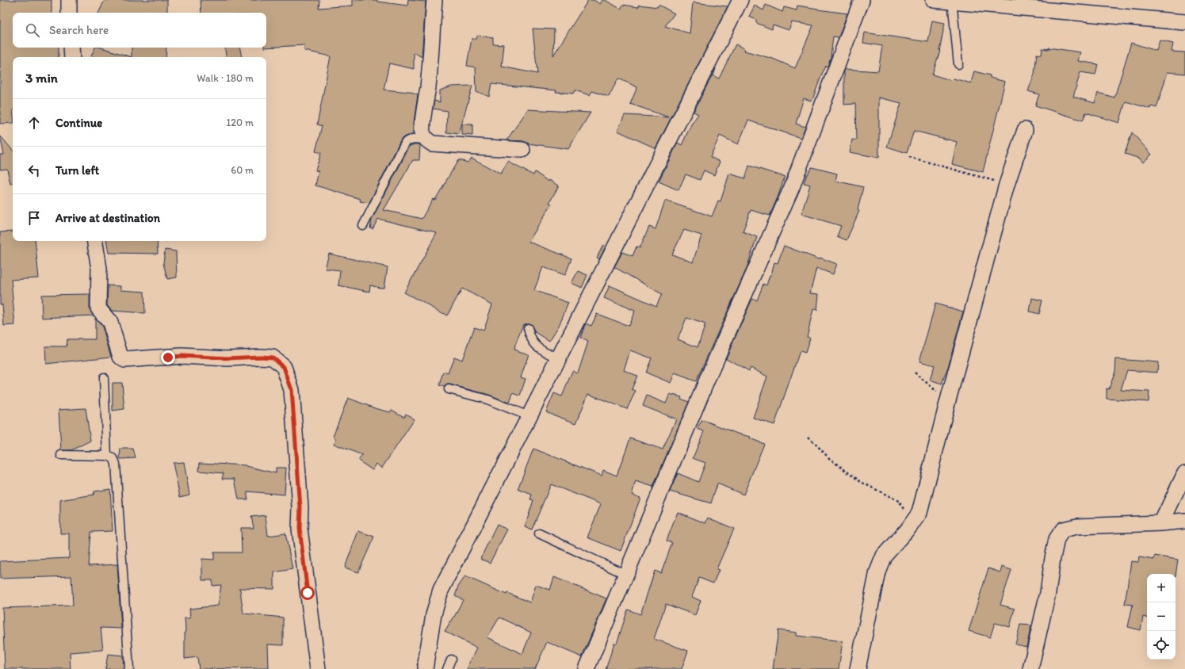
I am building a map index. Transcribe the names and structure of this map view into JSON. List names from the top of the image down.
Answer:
{
  "page": {
    "search": "Search here",
    "heading": ["3 min", "Walk · 180 m"],
    "list": [
      ["Continue", "120 m"],
      ["Turn left", "60 m"],
      "Arrive at destination"
    ],
    "map_buttons": ["+", "−"]
  }
}
